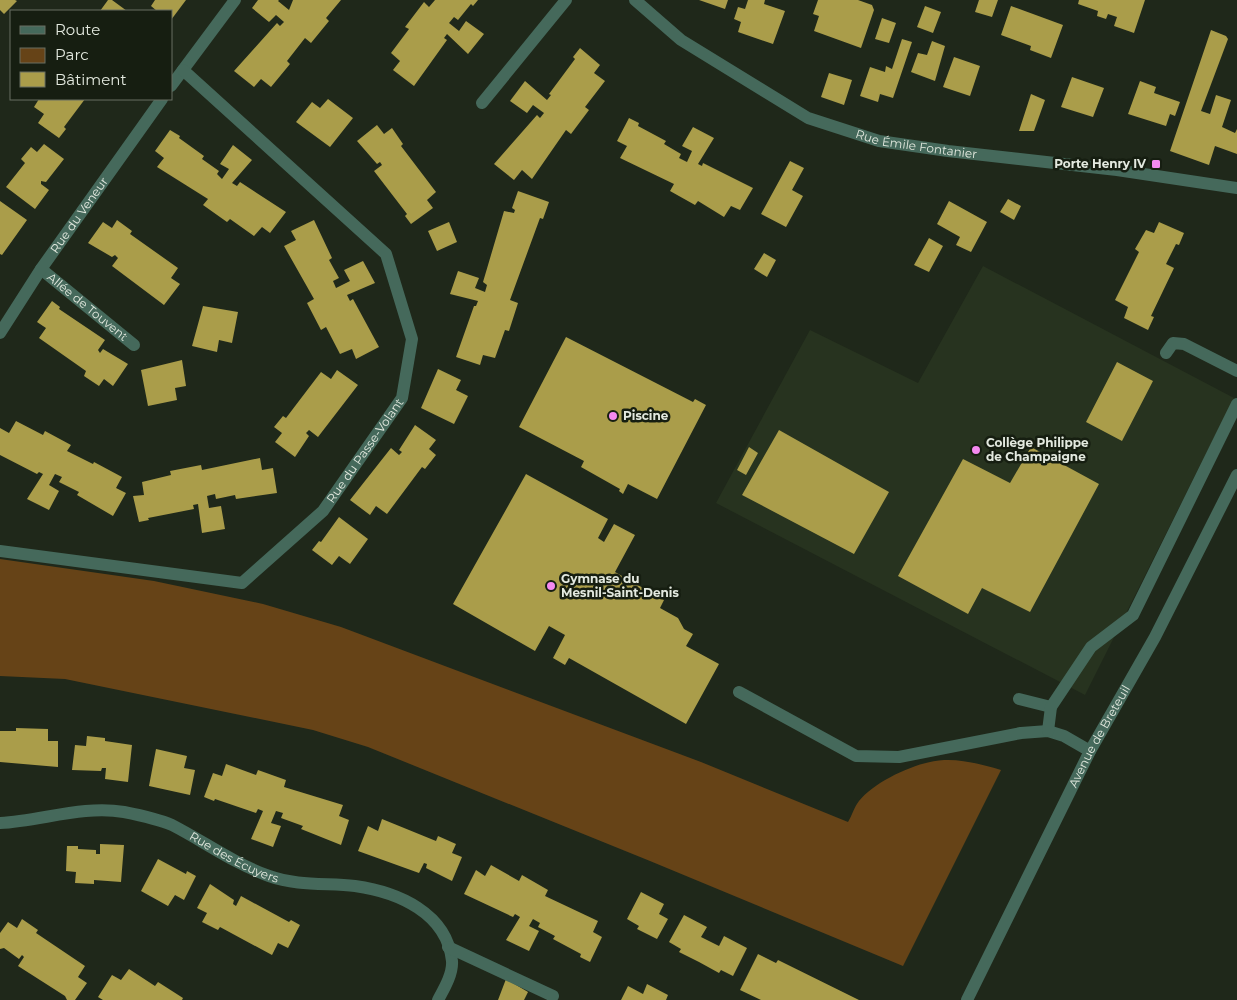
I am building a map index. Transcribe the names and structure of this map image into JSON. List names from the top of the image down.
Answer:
{
  "streets": {
    "street": [
      "Rue Émile Fontanier",
      "Rue du Veneur",
      "Allée de Touvent",
      "Rue du Passe-Volant",
      "Avenue de Breteuil",
      "Rue des Écuyers"
    ]
  },
  "crossings": [
    ["Rue du Veneur", "Allée de Touvent"]
  ],
  "places": {
    "transit": ["Porte Henry IV"],
    "other": ["Piscine", "Collège Philippe de Champaigne", "Gymnase du Mesnil-Saint-Denis"]
  },
  "legend": ["Route", "Parc", "Bâtiment"]
}
